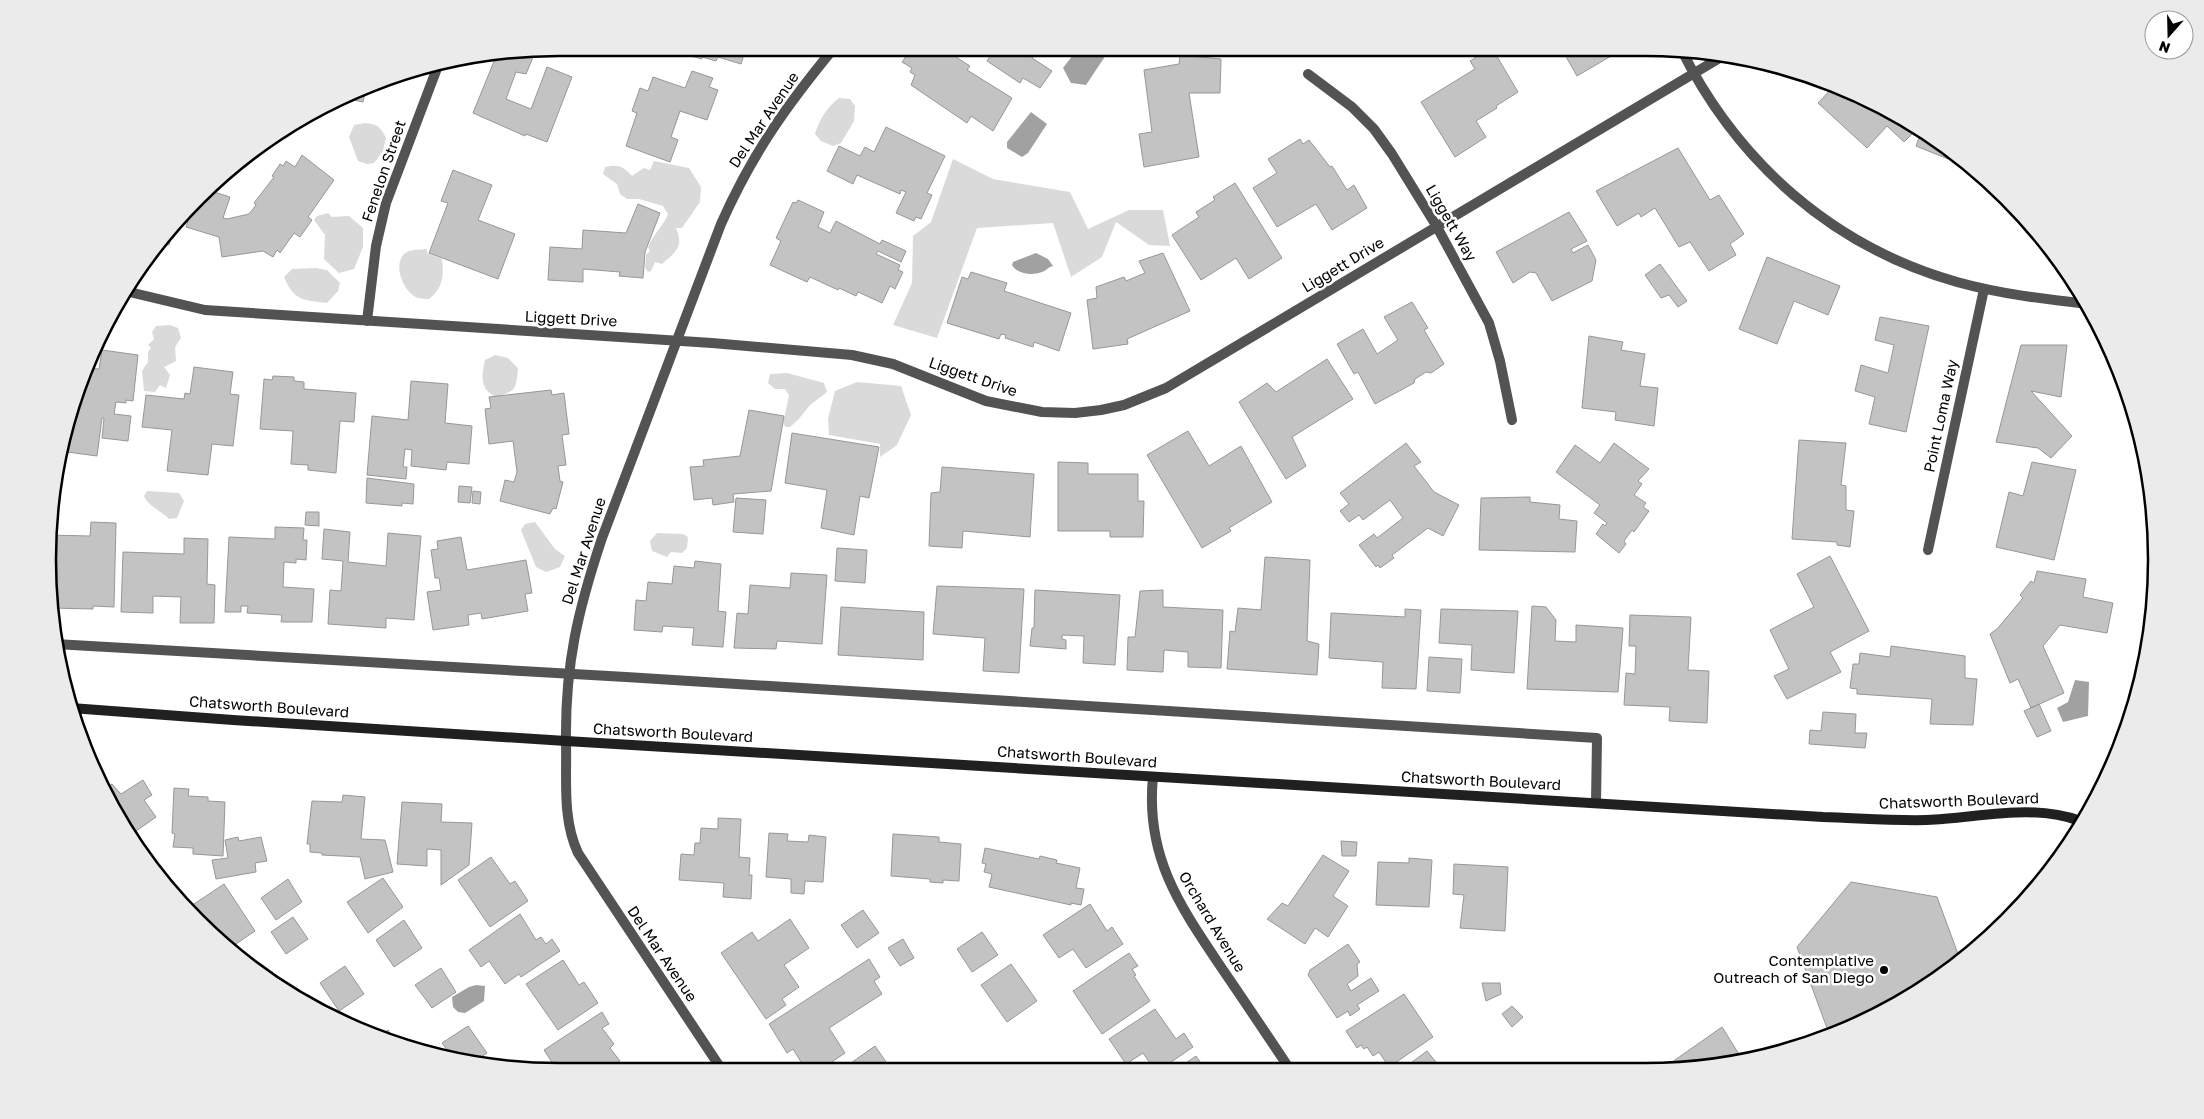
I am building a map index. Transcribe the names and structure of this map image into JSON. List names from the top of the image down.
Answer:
{
  "streets": {
    "main road": ["Chatsworth Boulevard"],
    "street": [
      "Del Mar Avenue",
      "Fenelon Street",
      "Liggett Way",
      "Liggett Drive",
      "Point Loma Way",
      "Orchard Avenue"
    ]
  },
  "crossings": [
    ["Del Mar Avenue", "Liggett Drive"],
    ["Del Mar Avenue", "Chatsworth Boulevard"],
    ["Fenelon Street", "Liggett Drive"],
    ["Liggett Way", "Liggett Drive"],
    ["Chatsworth Boulevard", "Orchard Avenue"]
  ],
  "places": ["Contemplative Outreach of San Diego"],
  "north": "bottom"
}
